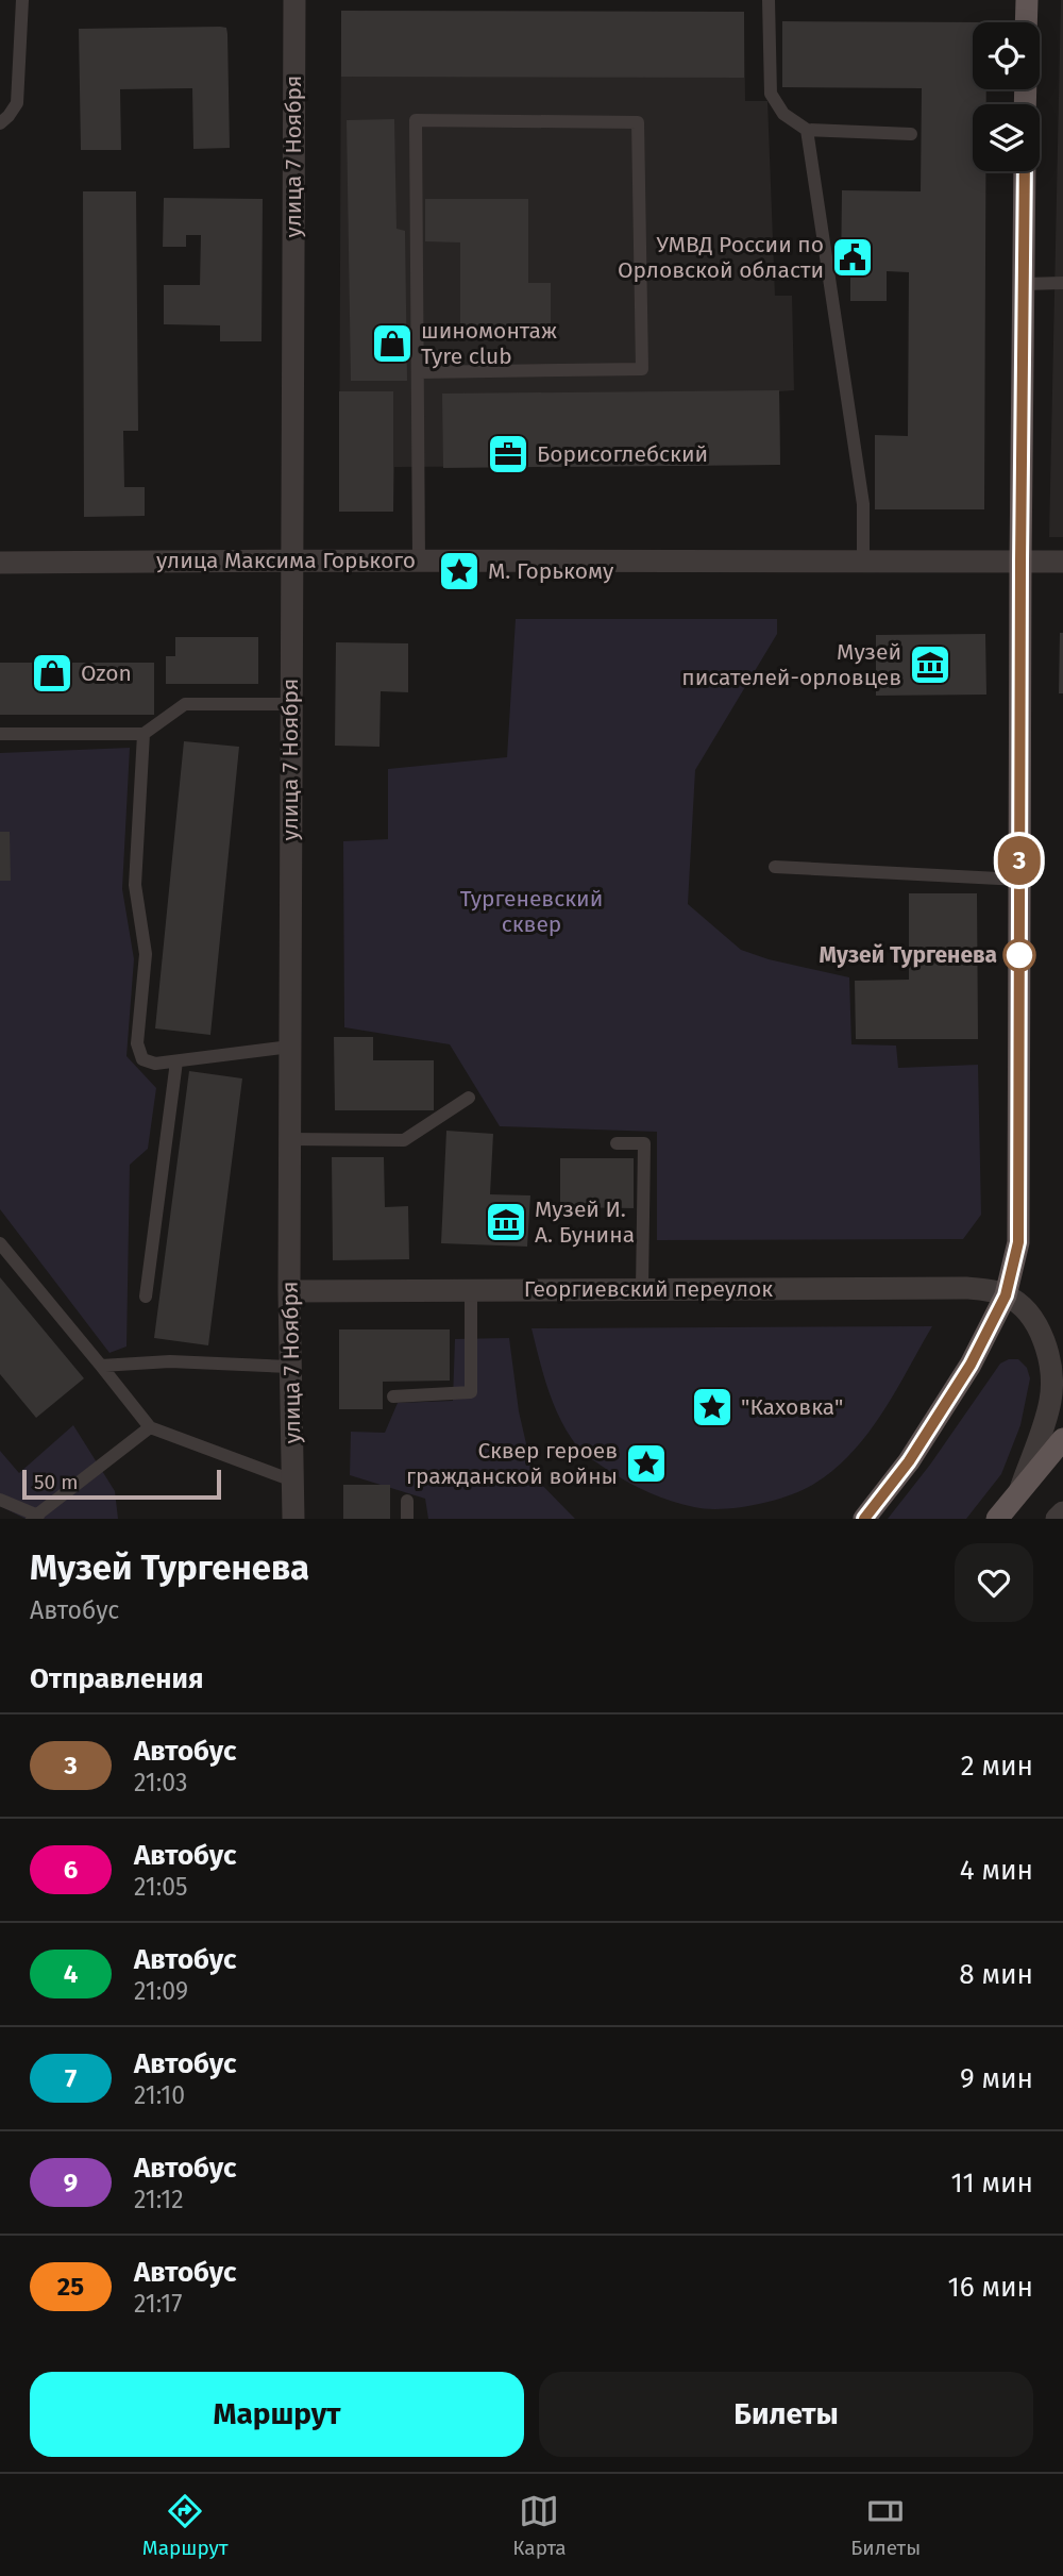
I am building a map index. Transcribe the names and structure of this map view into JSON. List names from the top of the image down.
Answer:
{
  "streets": {
    "street": ["улица 7 Ноября", "улица Максима Горького", "Георгиевский переулок"]
  },
  "crossings": [
    ["улица 7 Ноября", "улица Максима Горького"],
    ["улица 7 Ноября", "Георгиевский переулок"]
  ],
  "parks": ["Тургеневский сквер"],
  "places": {
    "public building": ["УМВД России по Орловской области"],
    "shop": ["шиномонтаж Tyre club", "Ozon"],
    "office": ["Борисоглебский"],
    "place": ["М. Горькому", "\"Каховка\"", "Сквер героев гражданской войны"],
    "museum": ["Музей писателей-орловцев", "Музей И. А. Бунина"],
    "other": ["Музей Тургенева"]
  },
  "lines": ["bus line 3"],
  "scale_bar": "50 m",
  "page": {
    "on_map": "3",
    "scale": "50 m",
    "heading": [
      ["Музей Тургенева", "Автобус"],
      "Отправления"
    ],
    "list": [
      {
        "mark": "3",
        "name": "Автобус",
        "note": "21:03",
        "value": "2 мин"
      },
      {
        "mark": "6",
        "name": "Автобус",
        "note": "21:05",
        "value": "4 мин"
      },
      {
        "mark": "4",
        "name": "Автобус",
        "note": "21:09",
        "value": "8 мин"
      },
      {
        "mark": "7",
        "name": "Автобус",
        "note": "21:10",
        "value": "9 мин"
      },
      {
        "mark": "9",
        "name": "Автобус",
        "note": "21:12",
        "value": "11 мин"
      },
      {
        "mark": "25",
        "name": "Автобус",
        "note": "21:17",
        "value": "16 мин"
      }
    ],
    "buttons": ["Маршрут", "Билеты"],
    "tabs": ["Маршрут", "Карта", "Билеты"]
  }
}
